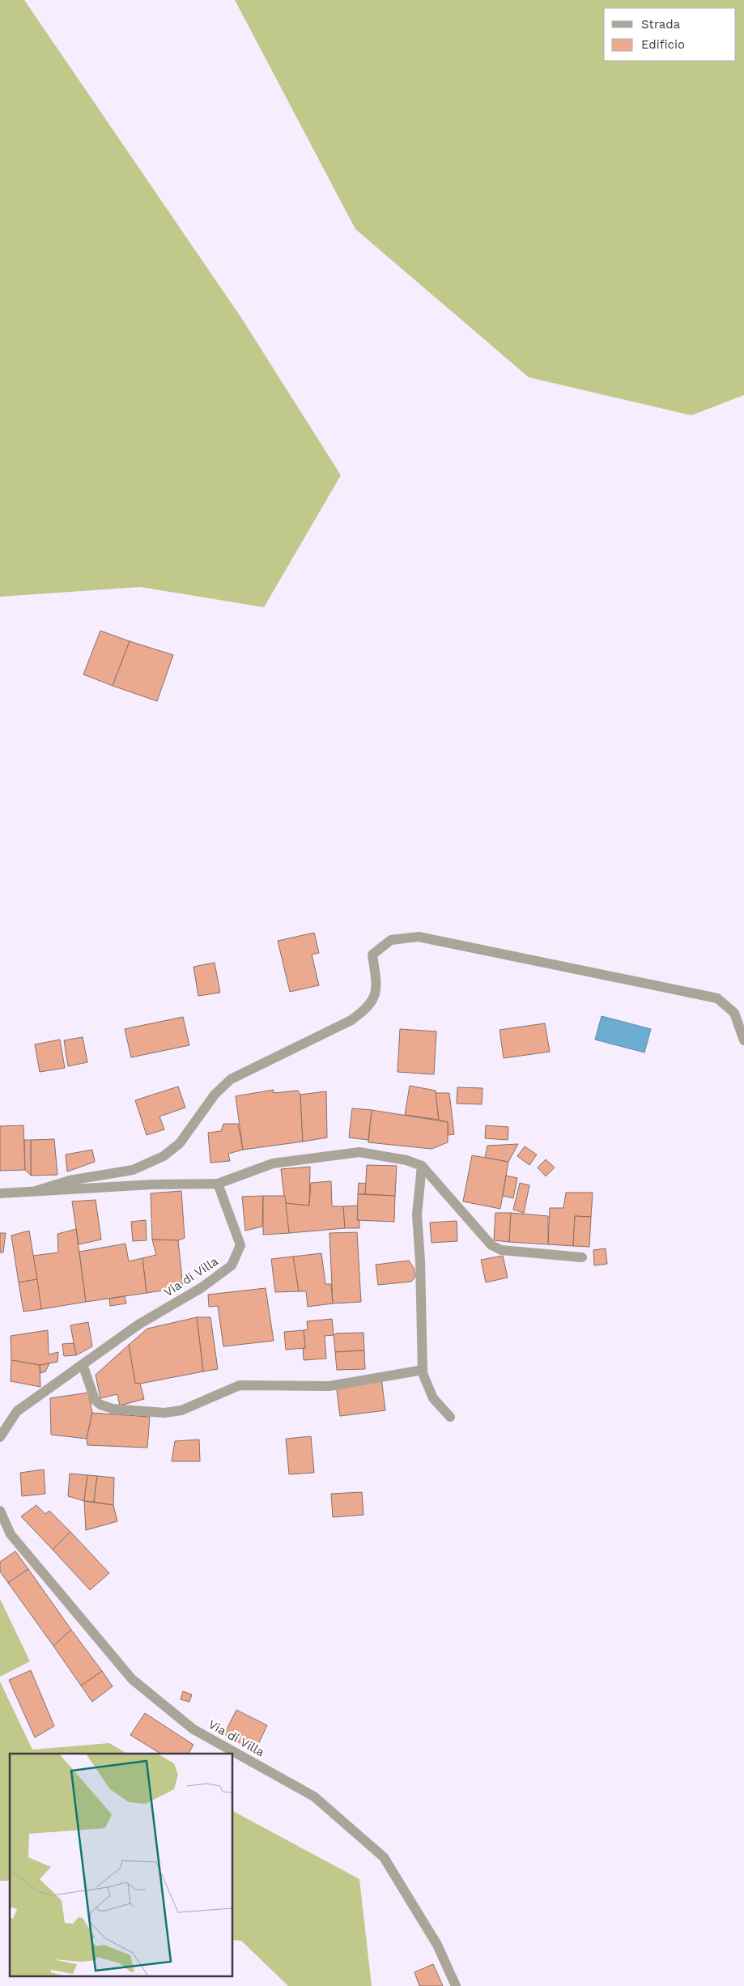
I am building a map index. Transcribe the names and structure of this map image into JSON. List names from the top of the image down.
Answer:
{
  "streets": {
    "street": ["Via di Villa"]
  },
  "legend": ["Strada", "Edificio"]
}
